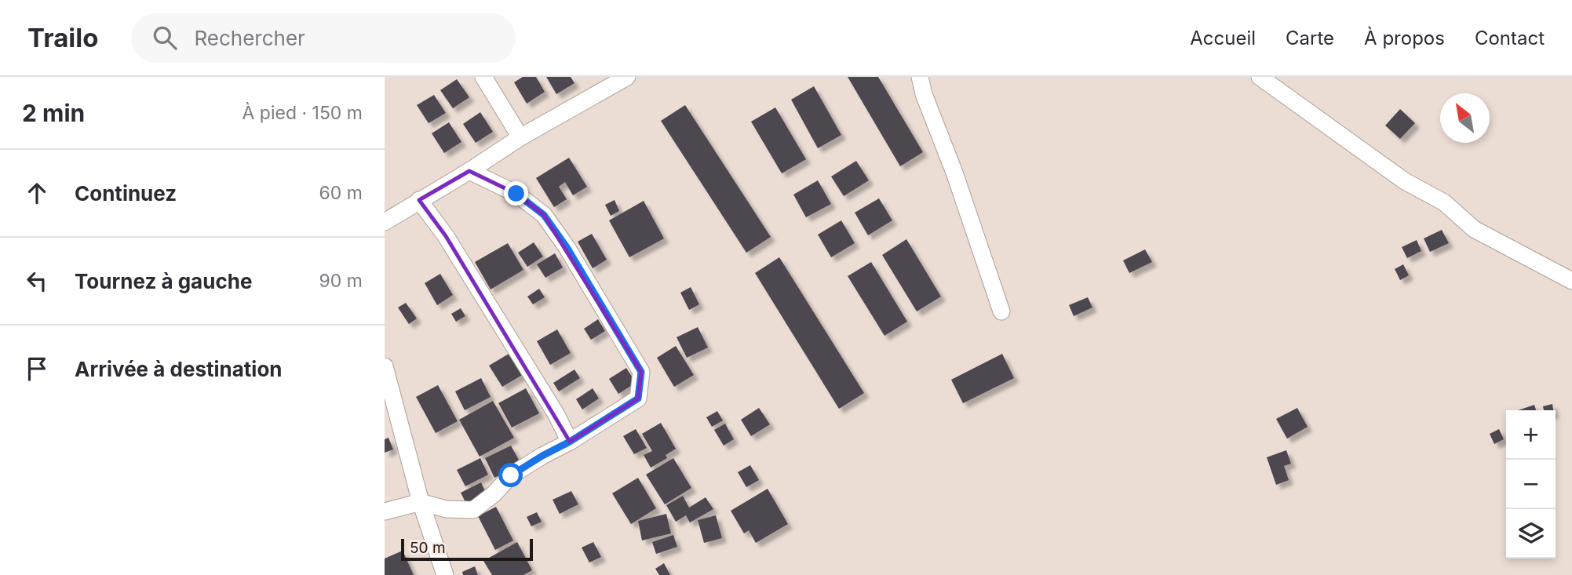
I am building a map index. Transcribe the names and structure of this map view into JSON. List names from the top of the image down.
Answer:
{
  "scale_bar": "50 m",
  "north": "top left",
  "page": {
    "header": "Trailo",
    "search": "Rechercher",
    "nav": [
      "Accueil",
      "Carte",
      "À propos",
      "Contact"
    ],
    "heading": ["2 min", "À pied · 150 m"],
    "list": [
      ["Continuez", "60 m"],
      ["Tournez à gauche", "90 m"],
      "Arrivée à destination"
    ],
    "map_buttons": ["+", "−"],
    "scale": "50 m"
  }
}
